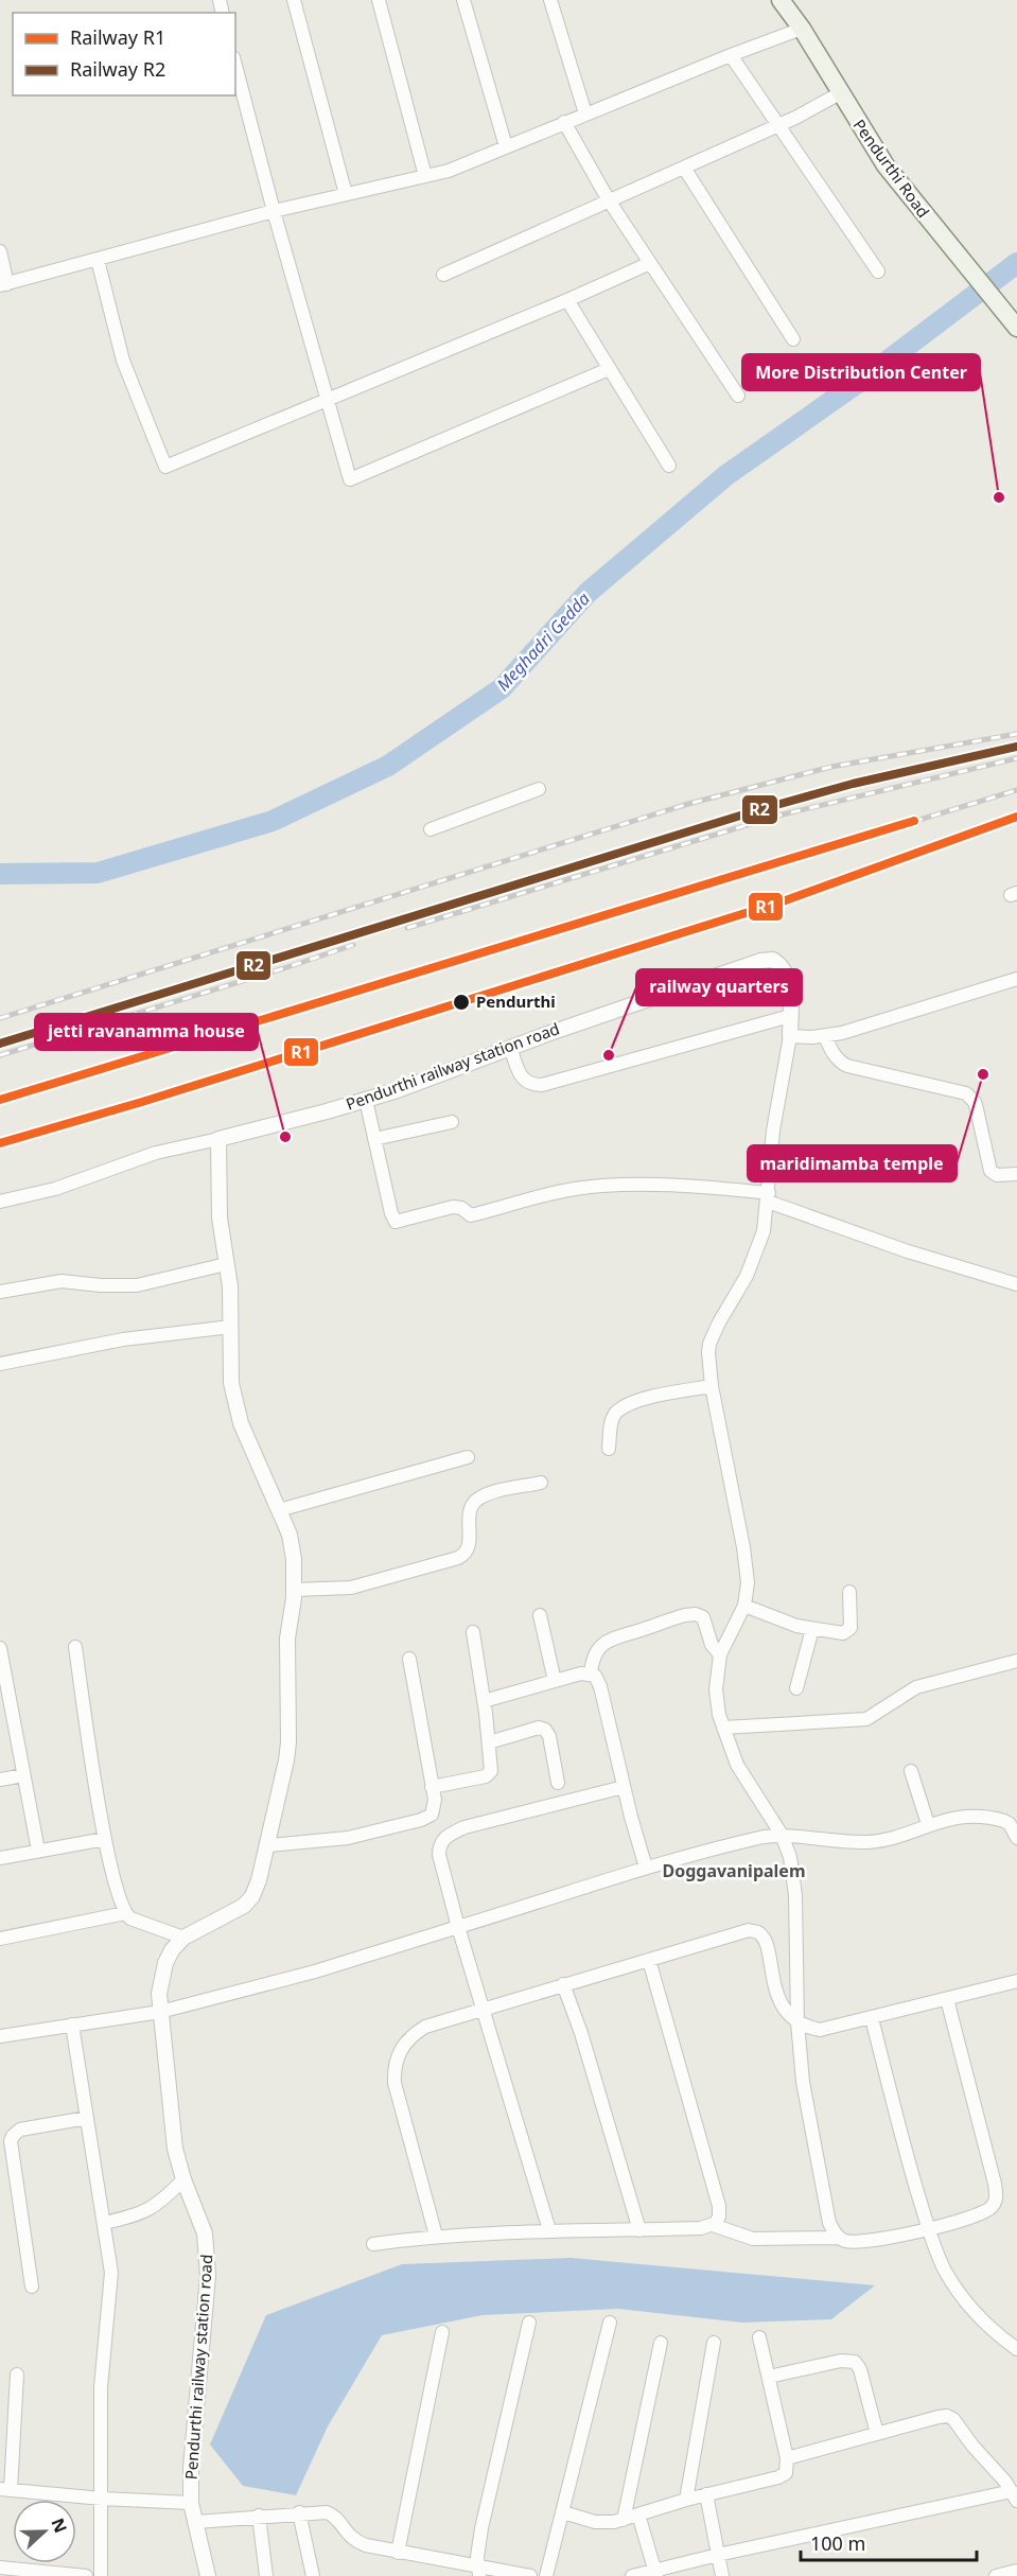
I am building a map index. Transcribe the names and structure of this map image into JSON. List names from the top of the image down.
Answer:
{
  "streets": {
    "main road": ["Pendurthi Road"],
    "street": ["Pendurthi railway station road"]
  },
  "districts": ["Doggavanipalem"],
  "water": ["Meghadri Gedda"],
  "places": [
    "More Distribution Center",
    "Pendurthi",
    "railway quarters",
    "maridimamba temple",
    "jetti ravanamma house"
  ],
  "lines": ["rail line R2", "rail line R1"],
  "legend": ["Railway R1", "Railway R2"],
  "scale_bar": "100 m",
  "north": "right"
}
